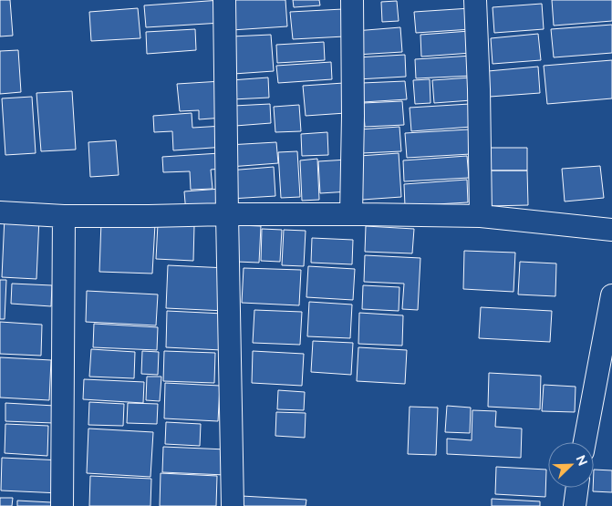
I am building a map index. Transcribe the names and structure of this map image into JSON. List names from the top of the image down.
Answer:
{
  "north": "top right"
}
